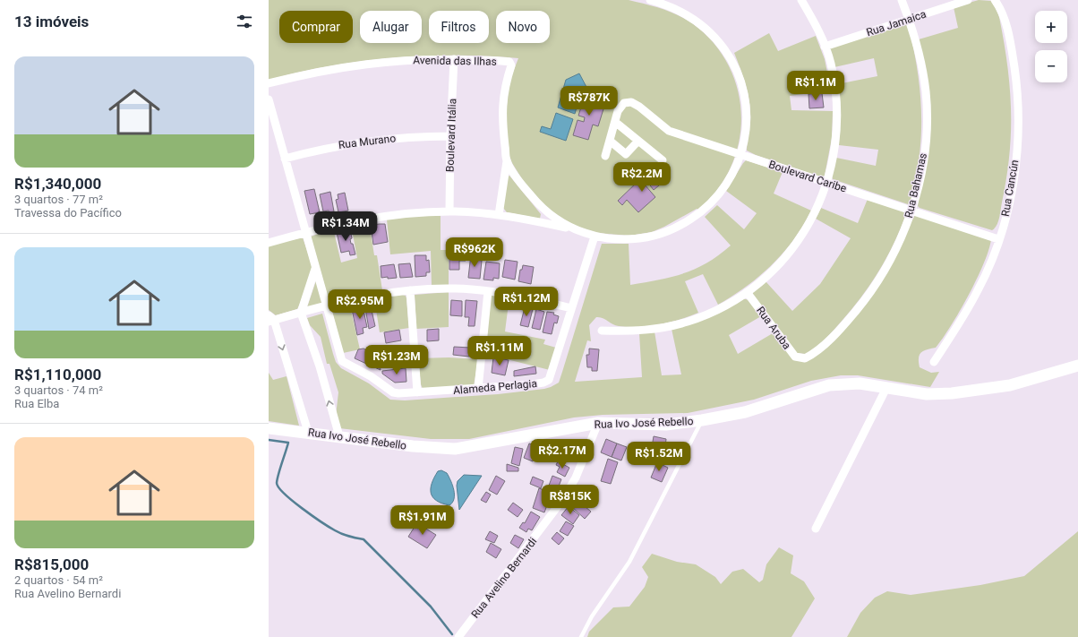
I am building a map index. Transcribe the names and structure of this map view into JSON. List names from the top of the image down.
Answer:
{
  "streets": {
    "street": [
      "Rua Jamaica",
      "Avenida das Ilhas",
      "Boulevard Itália",
      "Rua Murano",
      "Boulevard Caribe",
      "Rua Bahamas",
      "Rua Cancún",
      "Rua Aruba",
      "Alameda Perlagia",
      "Rua Ivo José Rebello",
      "Rua Avelino Bernardi"
    ]
  },
  "crossings": [
    ["Rua Jamaica", "Rua Bahamas"],
    ["Avenida das Ilhas", "Boulevard Itália"],
    ["Avenida das Ilhas", "Boulevard Caribe"],
    ["Avenida das Ilhas", "Alameda Perlagia"],
    ["Boulevard Itália", "Rua Murano"],
    ["Boulevard Caribe", "Rua Bahamas"],
    ["Boulevard Caribe", "Rua Cancún"],
    ["Rua Bahamas", "Rua Aruba"],
    ["Rua Ivo José Rebello", "Rua Avelino Bernardi"]
  ],
  "page": {
    "heading": "13 imóveis",
    "map_buttons": ["+", "−"],
    "chip": [
      "Comprar",
      "Alugar",
      "Filtros",
      "Novo"
    ],
    "list": [
      {
        "name": "R$1,340,000",
        "note": "3 quartos · 77 m² · Travessa do Pacífico"
      },
      {
        "name": "R$1,110,000",
        "note": "3 quartos · 74 m² · Rua Elba"
      },
      {
        "name": "R$815,000",
        "note": "2 quartos · 54 m² · Rua Avelino Bernardi"
      }
    ],
    "price": [
      "R$1.1M",
      "R$787K",
      "R$2.2M",
      "R$1.34M",
      "R$962K",
      "R$1.12M",
      "R$2.95M",
      "R$1.11M",
      "R$1.23M",
      "R$2.17M",
      "R$1.52M",
      "R$815K",
      "R$1.91M"
    ]
  }
}
